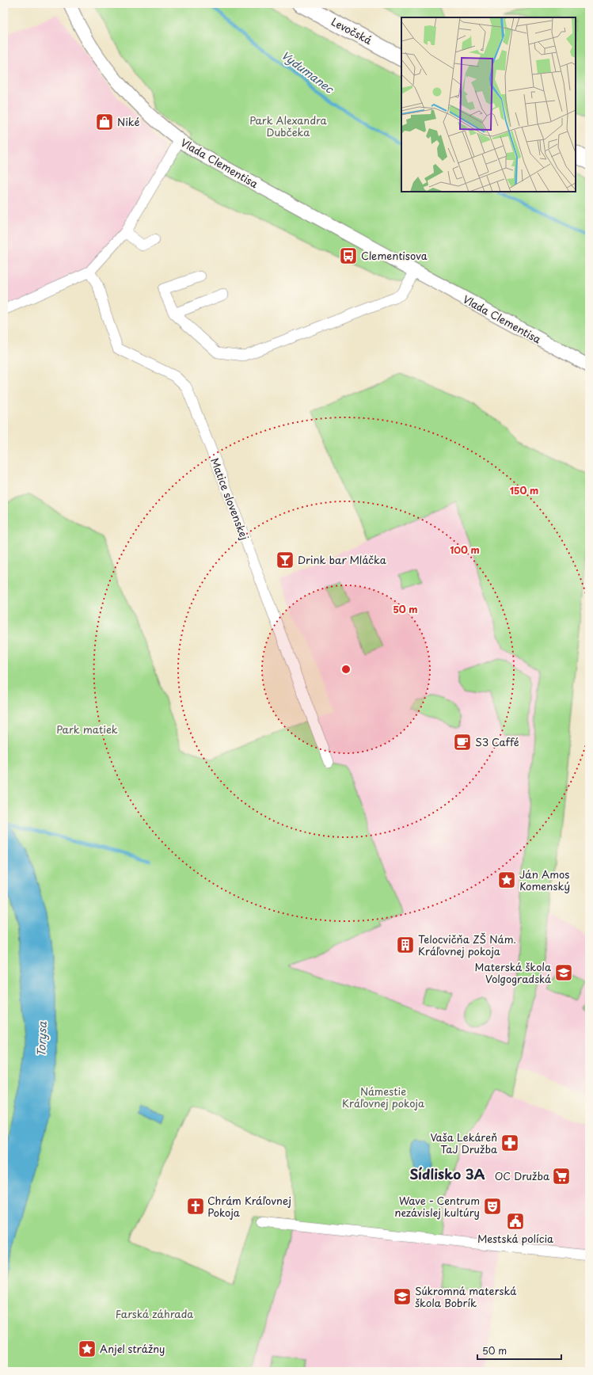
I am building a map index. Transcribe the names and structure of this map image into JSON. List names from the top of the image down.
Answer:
{
  "streets": {
    "main road": ["Levočská"],
    "street": ["Vlada Clementisa", "Matice slovenskej"]
  },
  "districts": ["Sídlisko 3A"],
  "water": ["Vydumanec", "Torysa"],
  "parks": [
    "Park Alexandra Dubčeka",
    "Park matiek",
    "Námestie Kráľovnej pokoja",
    "Farská záhrada"
  ],
  "places": {
    "shop": ["Niké"],
    "bus stop": ["Clementisova"],
    "bar": ["Drink bar Mláčka"],
    "cafe": ["S3 Caffé"],
    "place": ["Ján Amos Komenský", "Anjel strážny"],
    "building": ["Telocvičňa ZŠ Nám. Kráľovnej pokoja"],
    "school or university": ["Materská škola Volgogradská", "Súkromná materská škola Bobrík"],
    "pharmacy": ["Vaša Lekáreň TaJ Družba"],
    "supermarket": ["OC Družba"],
    "church": ["Chrám Kráľovnej Pokoja"],
    "theatre": ["Wave - Centrum nezávislej kultúry"],
    "public building": ["Mestská polícia"]
  },
  "scale_bar": "50 m",
  "rings": ["150 m", "100 m", "50 m"]
}
